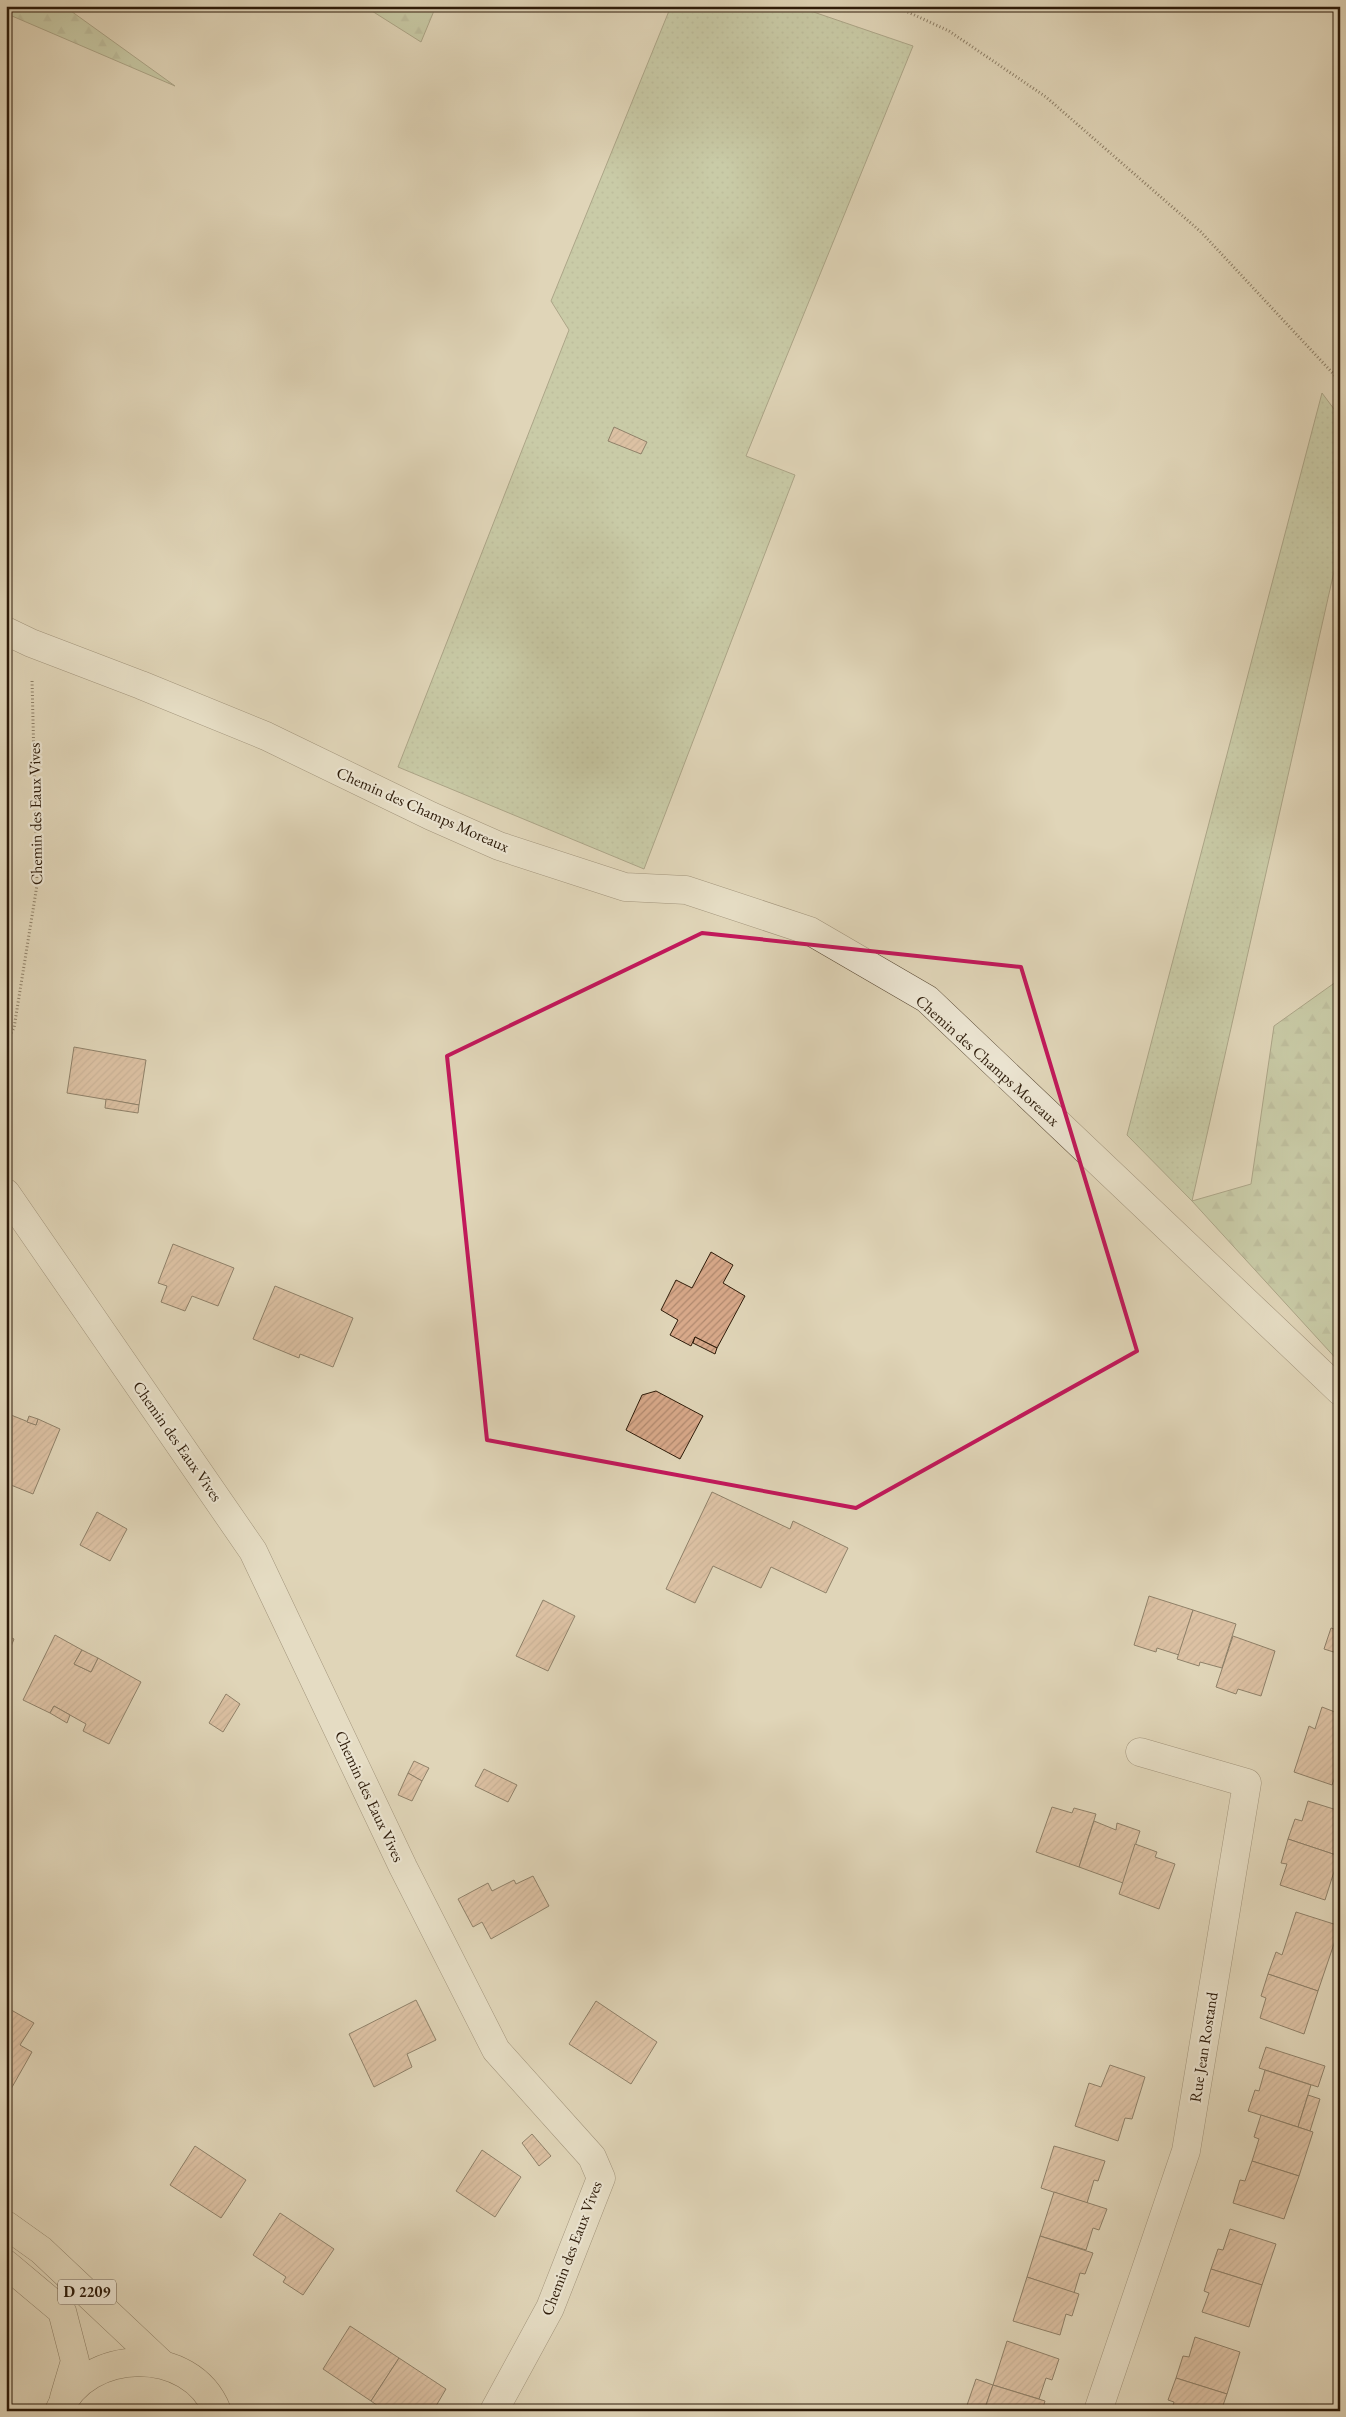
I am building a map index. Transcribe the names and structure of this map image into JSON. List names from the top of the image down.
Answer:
{
  "streets": {
    "main road": ["D 2209"],
    "street": ["Chemin des Champs Moreaux", "Chemin des Eaux Vives", "Rue Jean Rostand"]
  },
  "crossings": [
    ["Chemin des Champs Moreaux", "Chemin des Eaux Vives"]
  ]
}
